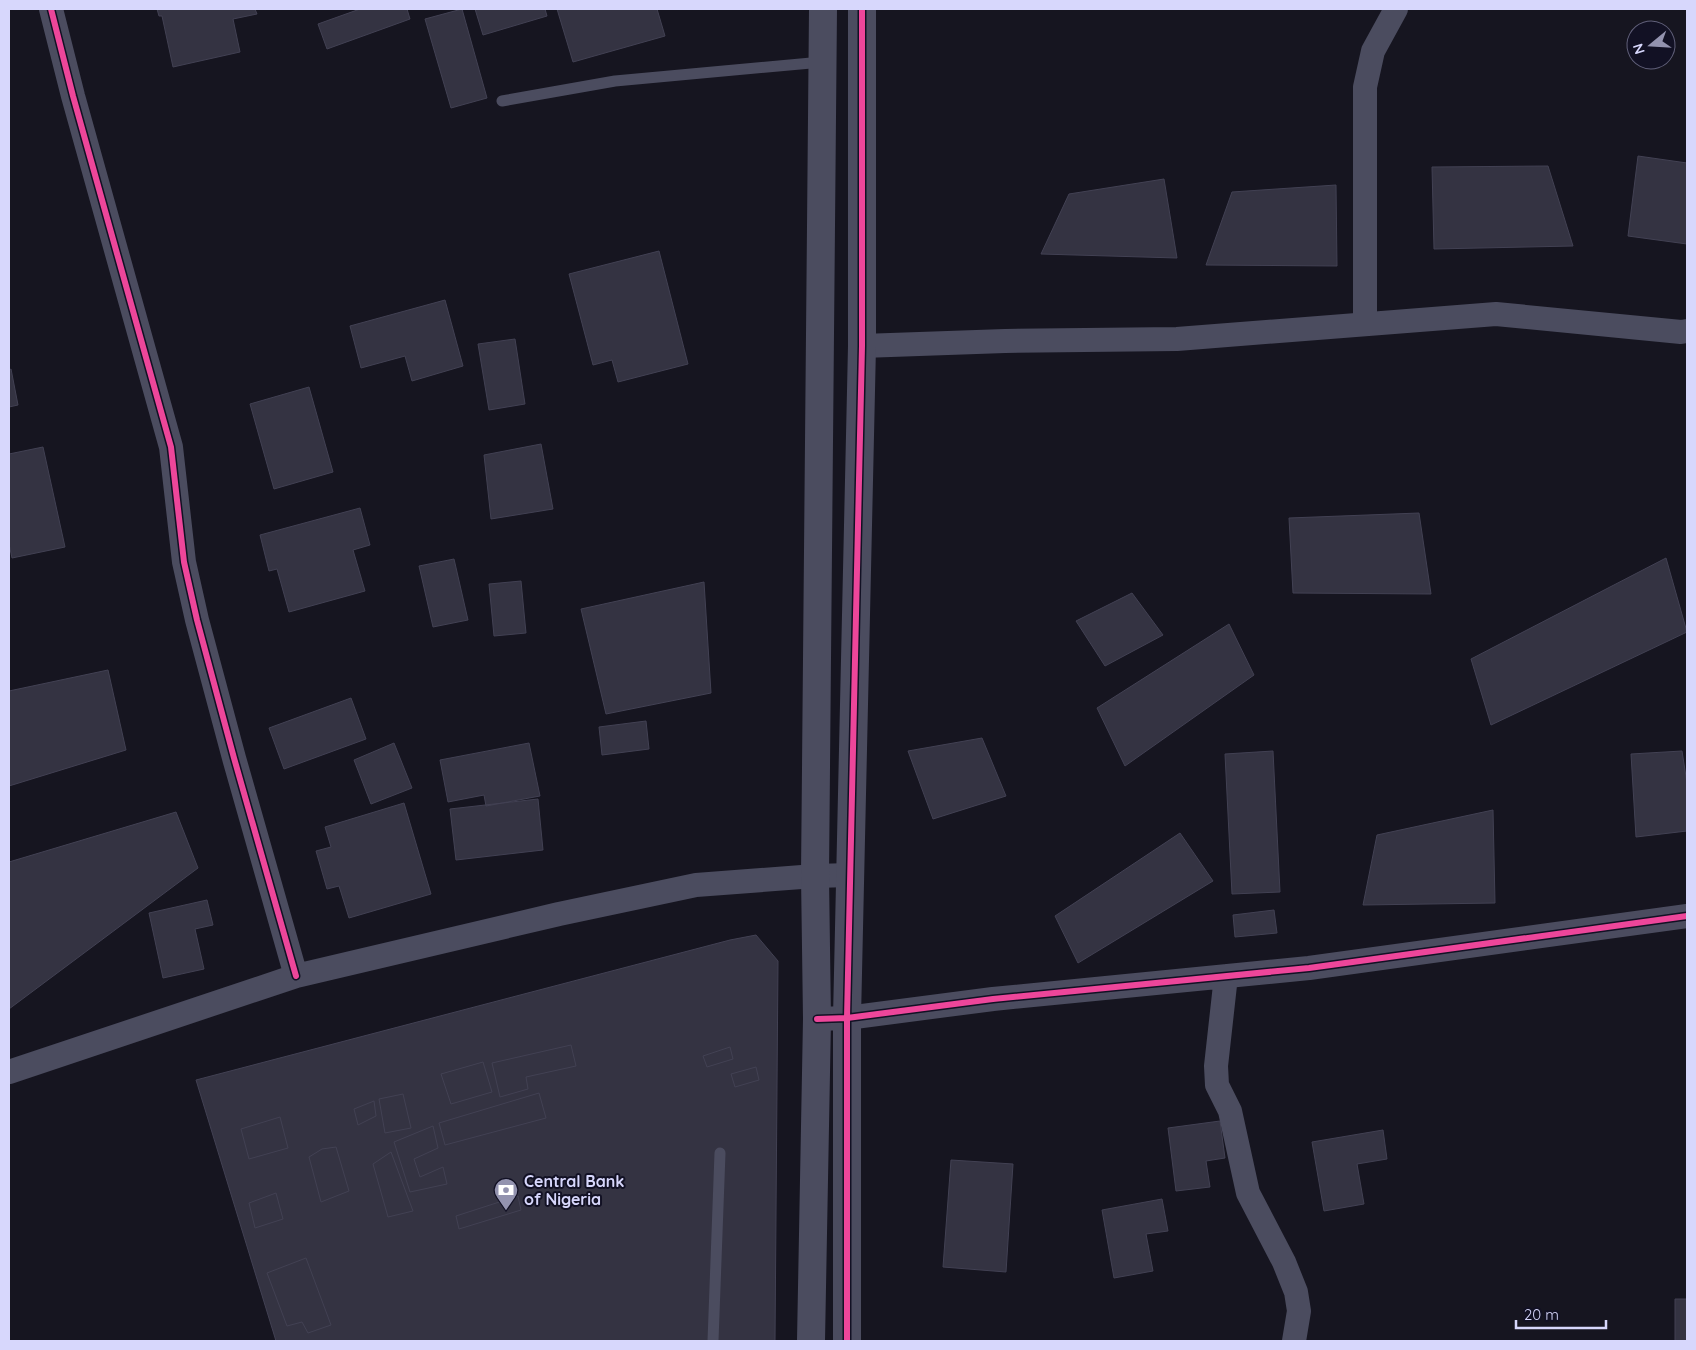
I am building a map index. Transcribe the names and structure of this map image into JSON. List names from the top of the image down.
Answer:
{
  "places": {
    "bank": ["Central Bank of Nigeria"]
  },
  "scale_bar": "20 m",
  "north": "left"
}
